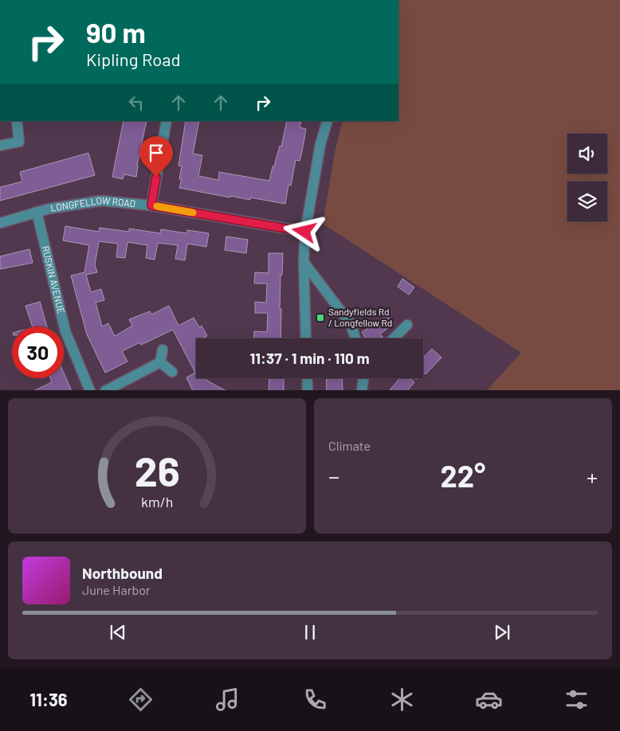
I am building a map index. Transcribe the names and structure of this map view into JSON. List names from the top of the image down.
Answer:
{
  "streets": {
    "street": ["LONGFELLOW ROAD", "RUSKIN AVENUE"]
  },
  "crossings": [
    ["LONGFELLOW ROAD", "RUSKIN AVENUE"]
  ],
  "places": {
    "transit": ["Sandyfields Rd / Longfellow Rd"]
  },
  "page": {
    "turn": ["90 m", "Kipling Road"],
    "limit": "30",
    "trip": "11:37 · 1 min · 110 m",
    "tile": "Climate",
    "heat": ["−", "22°", "+"],
    "song": ["Northbound", "June Harbor"],
    "tabs": "11:36",
    "gauge": ["26", "km/h"]
  }
}
